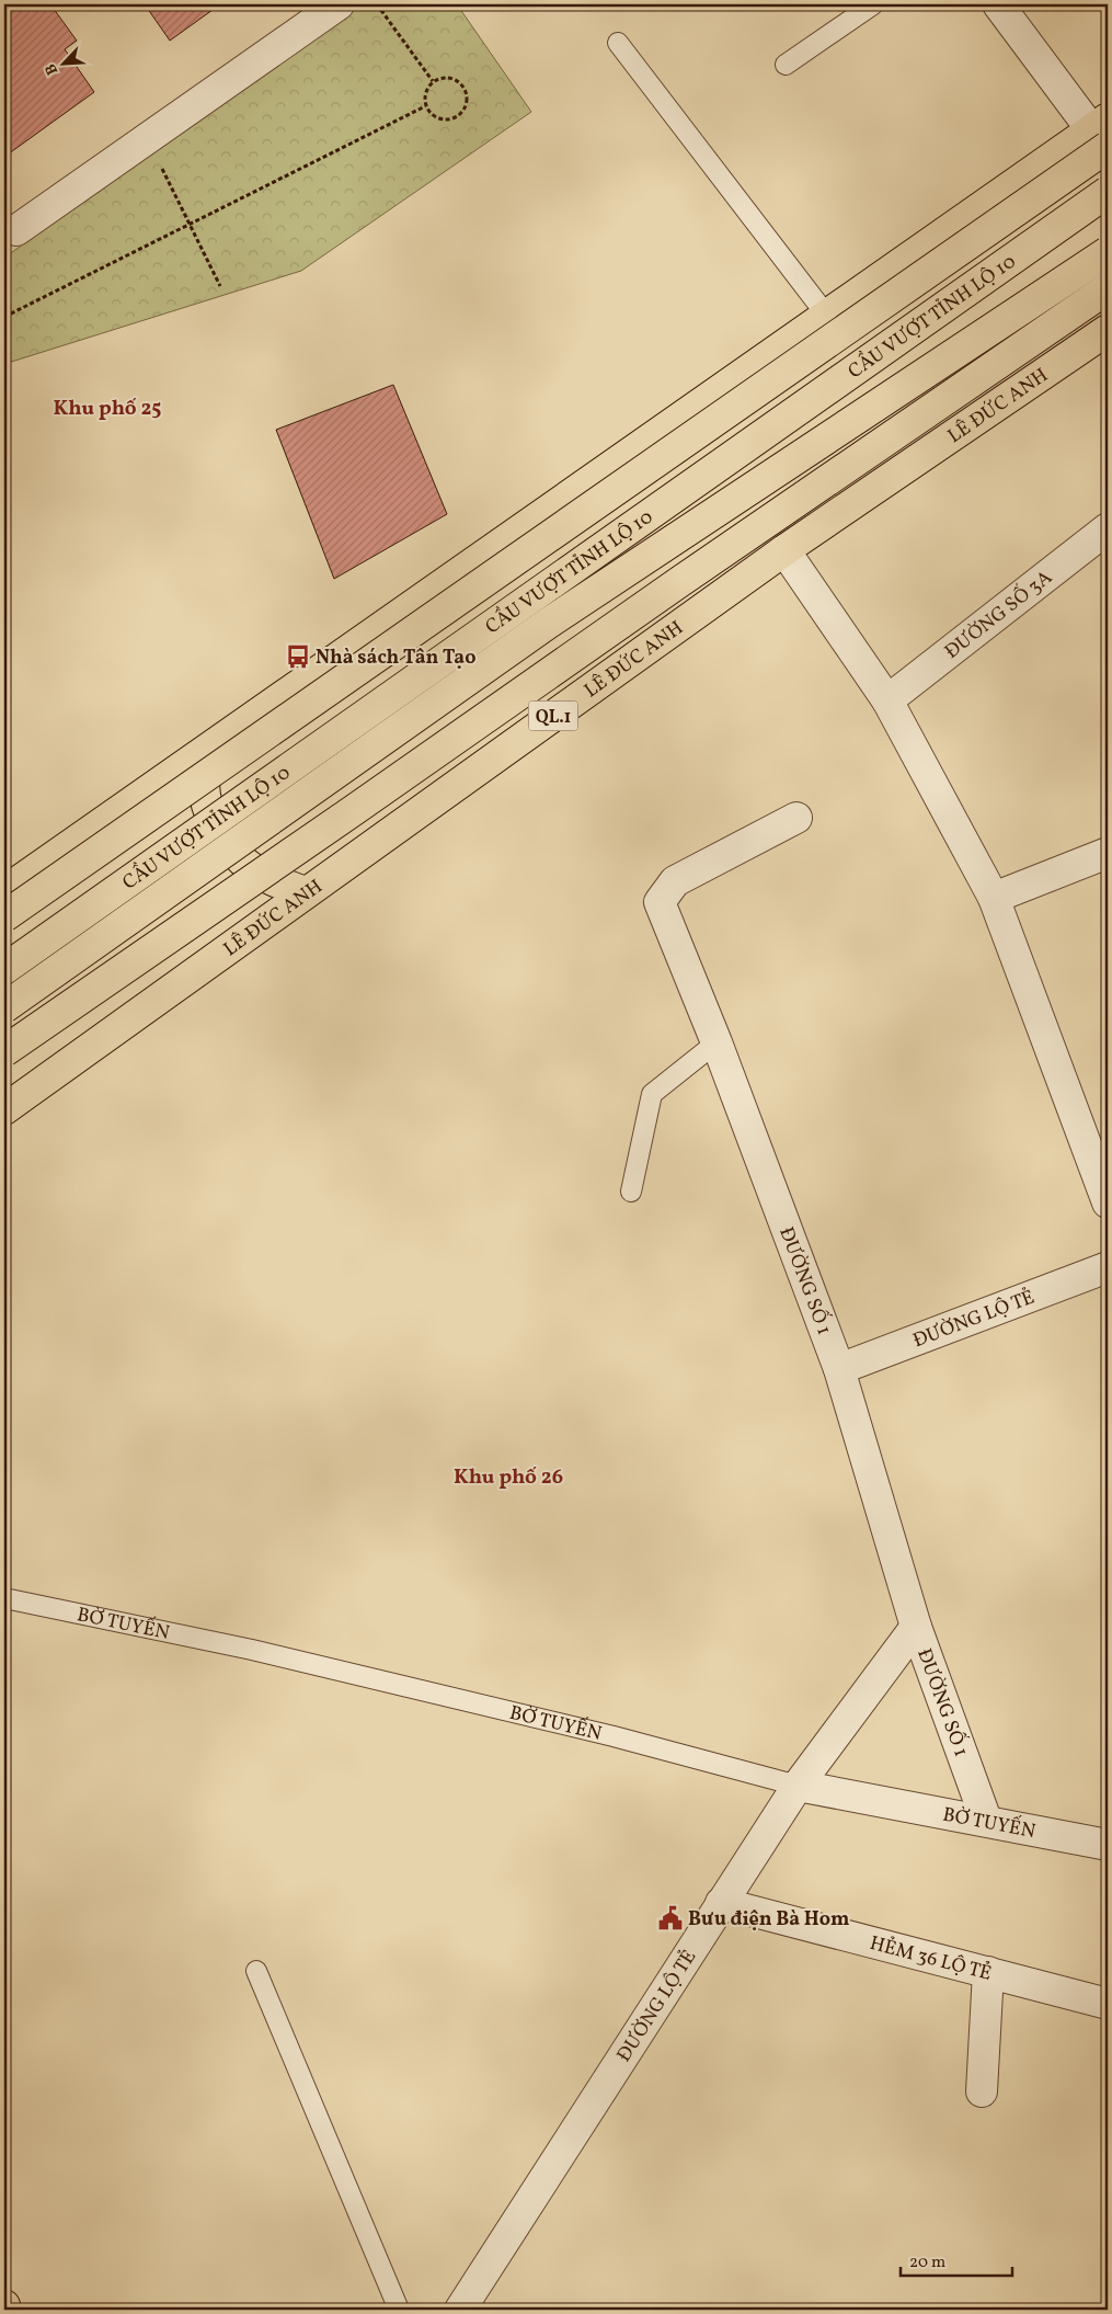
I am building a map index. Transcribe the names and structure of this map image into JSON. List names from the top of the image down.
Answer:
{
  "streets": {
    "main road": ["CẦU VƯỢT TỈNH LỘ 10", "LÊ ĐỨC ANH", "QL.1"],
    "street": [
      "ĐƯỜNG SỐ 3A",
      "ĐƯỜNG SỐ 1",
      "ĐƯỜNG LỘ TẺ",
      "BỜ TUYẾN",
      "HẺM 36 LỘ TẺ"
    ]
  },
  "crossings": [
    ["ĐƯỜNG SỐ 1", "ĐƯỜNG LỘ TẺ"],
    ["ĐƯỜNG SỐ 1", "BỜ TUYẾN"],
    ["ĐƯỜNG LỘ TẺ", "BỜ TUYẾN"],
    ["ĐƯỜNG LỘ TẺ", "HẺM 36 LỘ TẺ"]
  ],
  "districts": ["Khu phố 25", "Khu phố 26"],
  "places": {
    "bus stop": ["Nhà sách Tân Tạo"],
    "public building": ["Bưu điện Bà Hom"]
  },
  "scale_bar": "20 m",
  "north": "bottom left"
}
